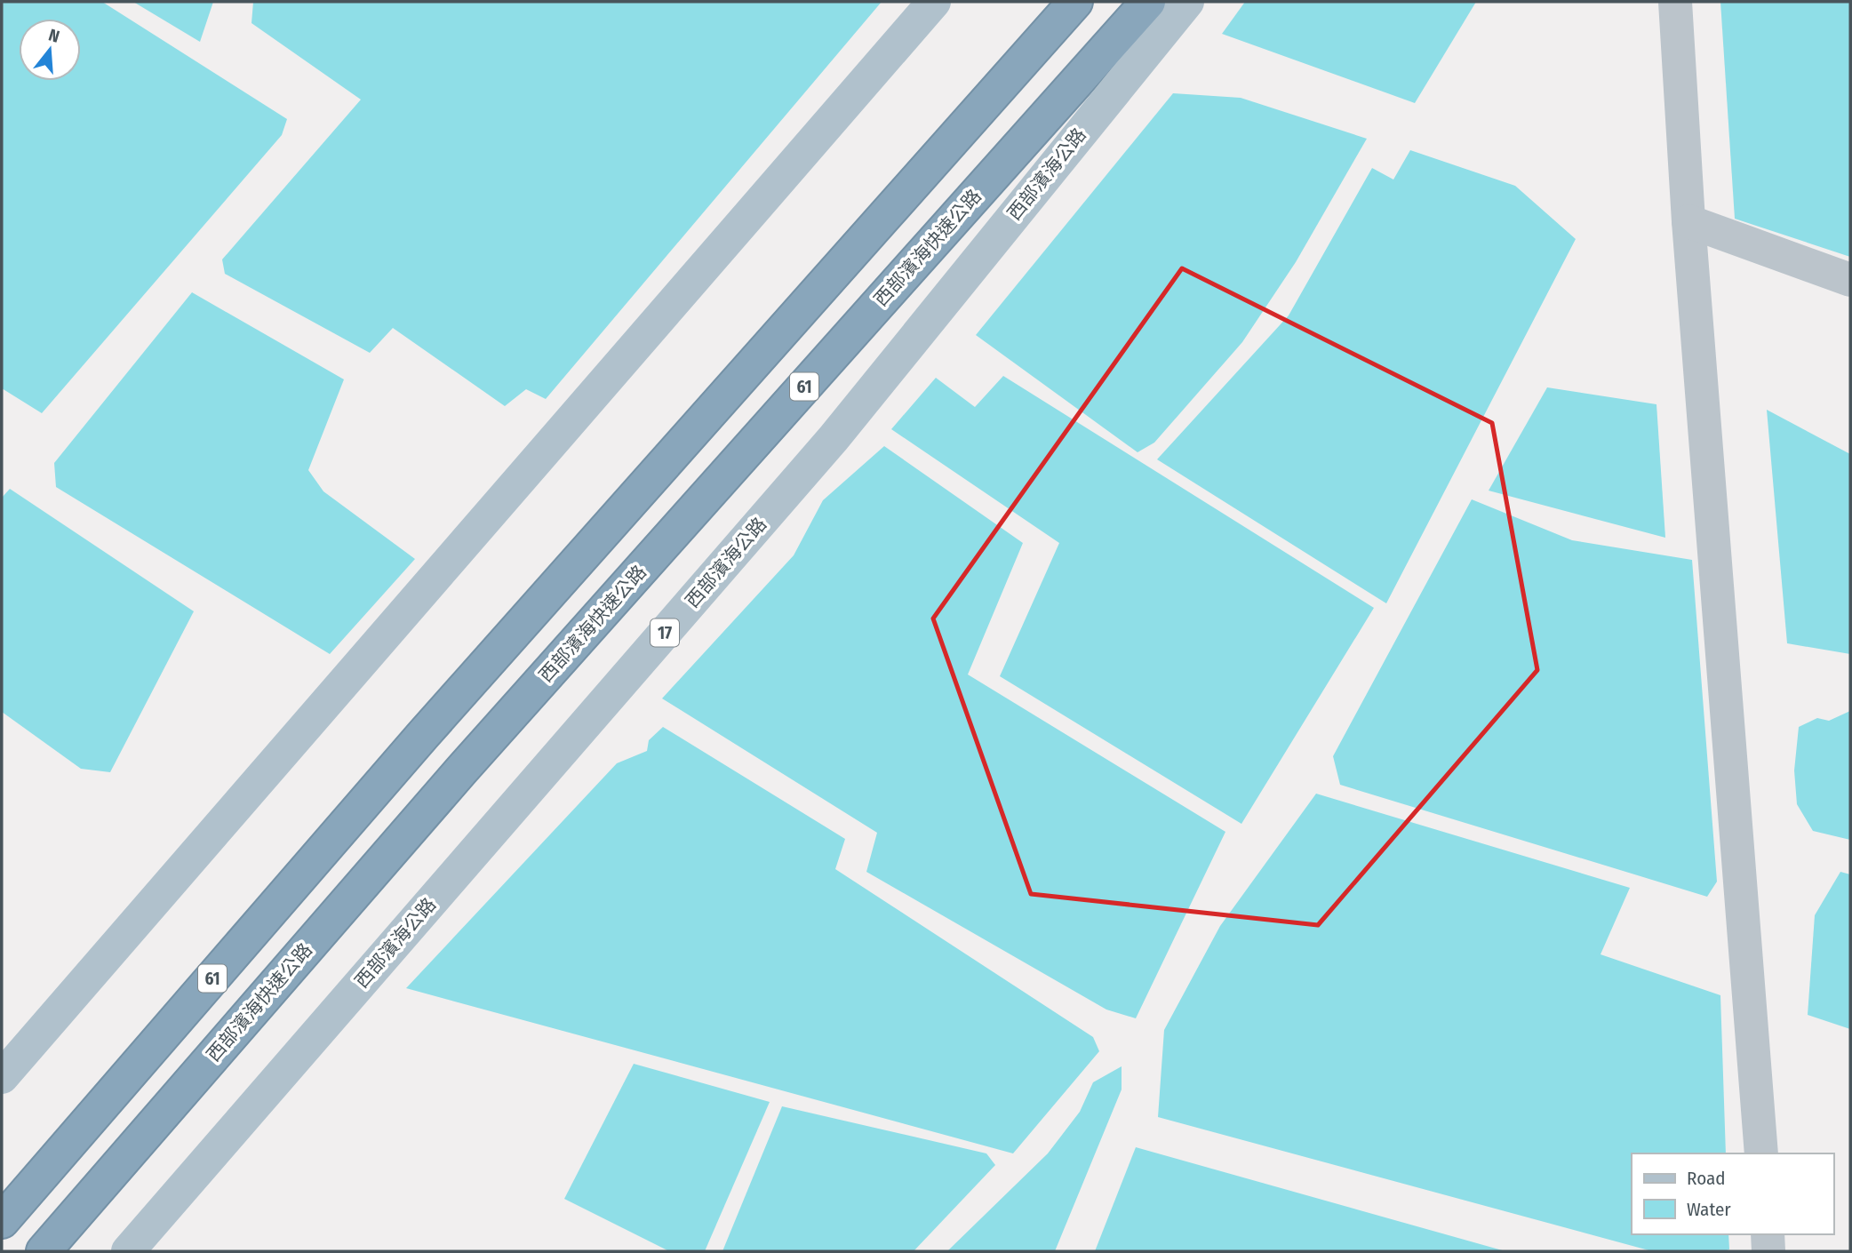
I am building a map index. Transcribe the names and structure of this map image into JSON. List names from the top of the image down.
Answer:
{
  "streets": {
    "highway": ["西部濱海快速公路", "61"],
    "main road": ["西部濱海公路", "17"]
  },
  "legend": ["Road", "Water"],
  "north": "top"
}
